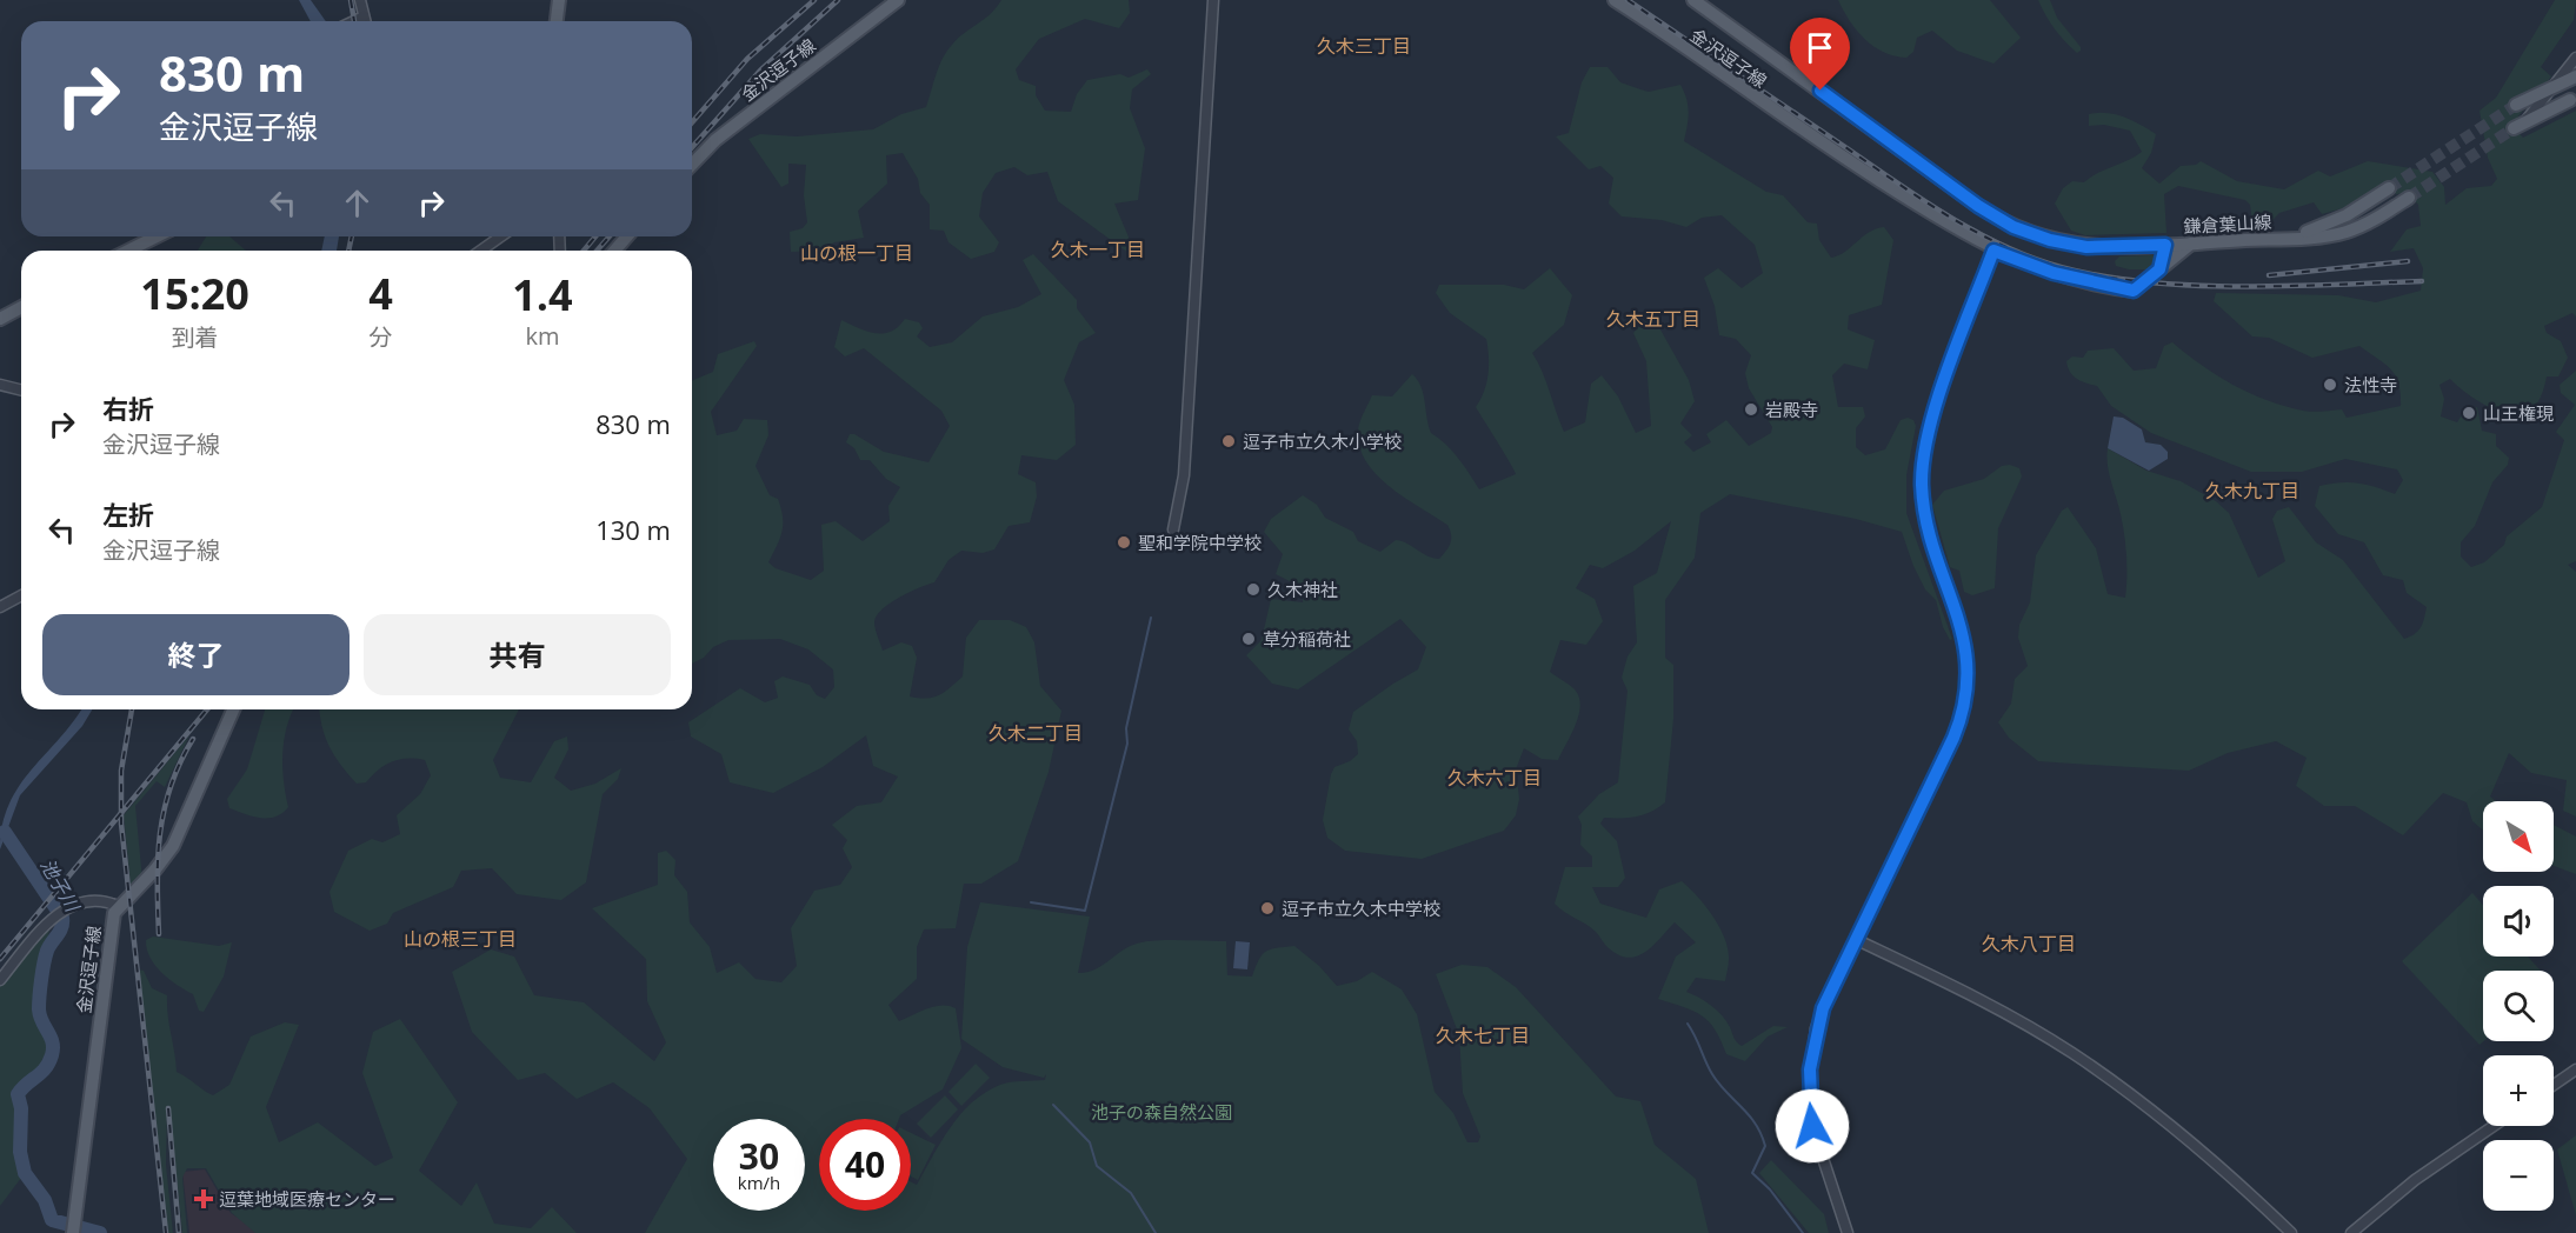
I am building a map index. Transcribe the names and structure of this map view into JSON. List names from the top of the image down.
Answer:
{
  "streets": {
    "main road": ["金沢逗子線", "鎌倉葉山線"]
  },
  "crossings": [
    ["金沢逗子線", "鎌倉葉山線"]
  ],
  "districts": [
    "久木三丁目",
    "久木一丁目",
    "山の根一丁目",
    "久木五丁目",
    "久木九丁目",
    "久木二丁目",
    "久木六丁目",
    "山の根三丁目",
    "久木八丁目",
    "久木七丁目"
  ],
  "water": ["池子川"],
  "parks": ["池子の森自然公園"],
  "places": {
    "other": [
      "法性寺",
      "岩殿寺",
      "山王権現",
      "逗子市立久木小学校",
      "聖和学院中学校",
      "久木神社",
      "草分稲荷社",
      "逗子市立久木中学校"
    ],
    "health": ["逗葉地域医療センター"]
  },
  "north": "bottom right",
  "page": {
    "turn": ["830 m", "金沢逗子線"],
    "eta": [
      "15:20",
      "到着",
      "4",
      "分",
      "1.4",
      "km"
    ],
    "list": [
      {
        "name": "右折",
        "note": "金沢逗子線",
        "value": "830 m"
      },
      {
        "name": "左折",
        "note": "金沢逗子線",
        "value": "130 m"
      }
    ],
    "buttons": ["終了", "共有"],
    "map_buttons": ["+", "−"],
    "speed": "30 km/h",
    "limit": "40"
  }
}
